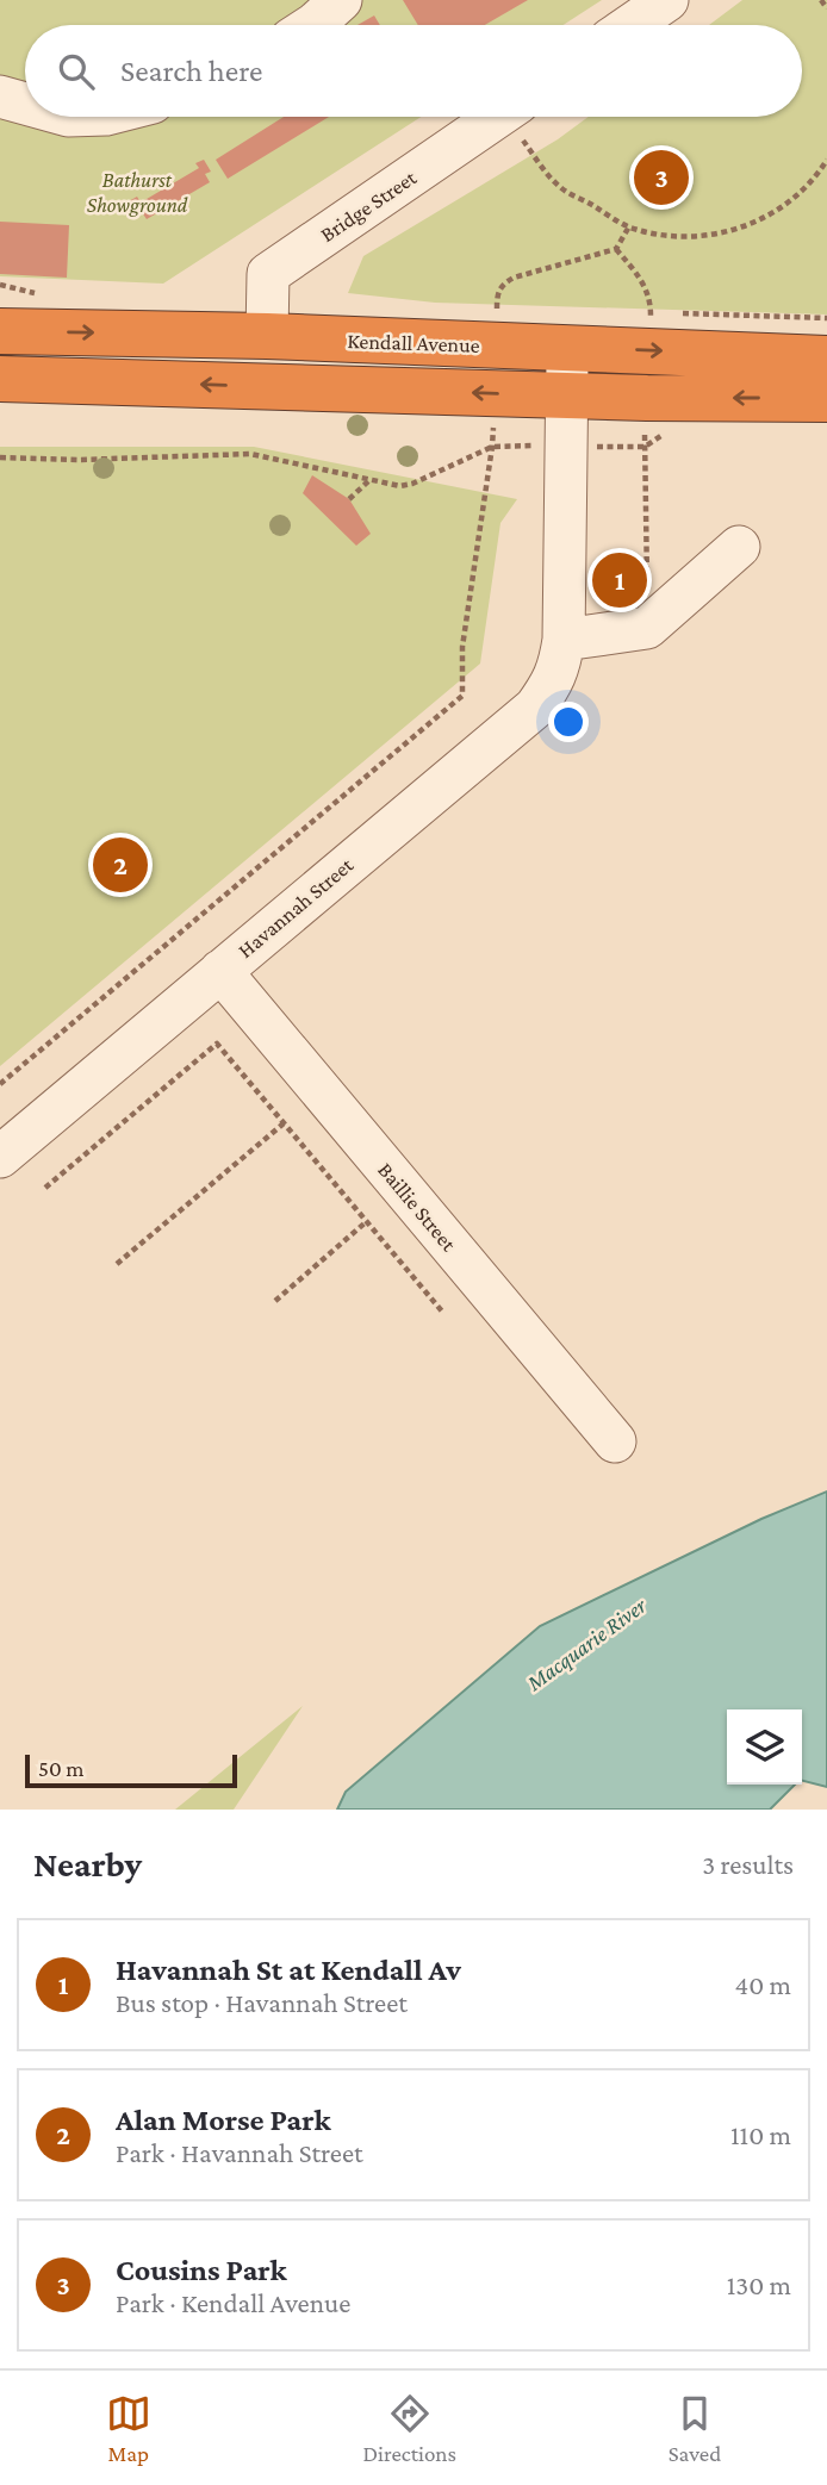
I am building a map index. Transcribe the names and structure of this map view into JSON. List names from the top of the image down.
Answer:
{
  "streets": {
    "highway": ["Kendall Avenue"],
    "street": ["Bridge Street", "Havannah Street", "Baillie Street"]
  },
  "crossings": [
    ["Bridge Street", "Kendall Avenue"],
    ["Kendall Avenue", "Havannah Street"],
    ["Havannah Street", "Baillie Street"]
  ],
  "water": ["Macquarie River"],
  "parks": ["Bathurst Showground"],
  "scale_bar": "50 m",
  "page": {
    "search": "Search here",
    "pins": ["3", "1", "2"],
    "scale": "50 m",
    "heading": ["Nearby", "3 results"],
    "list": [
      {
        "mark": "1",
        "name": "Havannah St at Kendall Av",
        "note": "Bus stop · Havannah Street",
        "value": "40 m"
      },
      {
        "mark": "2",
        "name": "Alan Morse Park",
        "note": "Park · Havannah Street",
        "value": "110 m"
      },
      {
        "mark": "3",
        "name": "Cousins Park",
        "note": "Park · Kendall Avenue",
        "value": "130 m"
      }
    ],
    "nav": ["Map", "Directions", "Saved"]
  }
}
